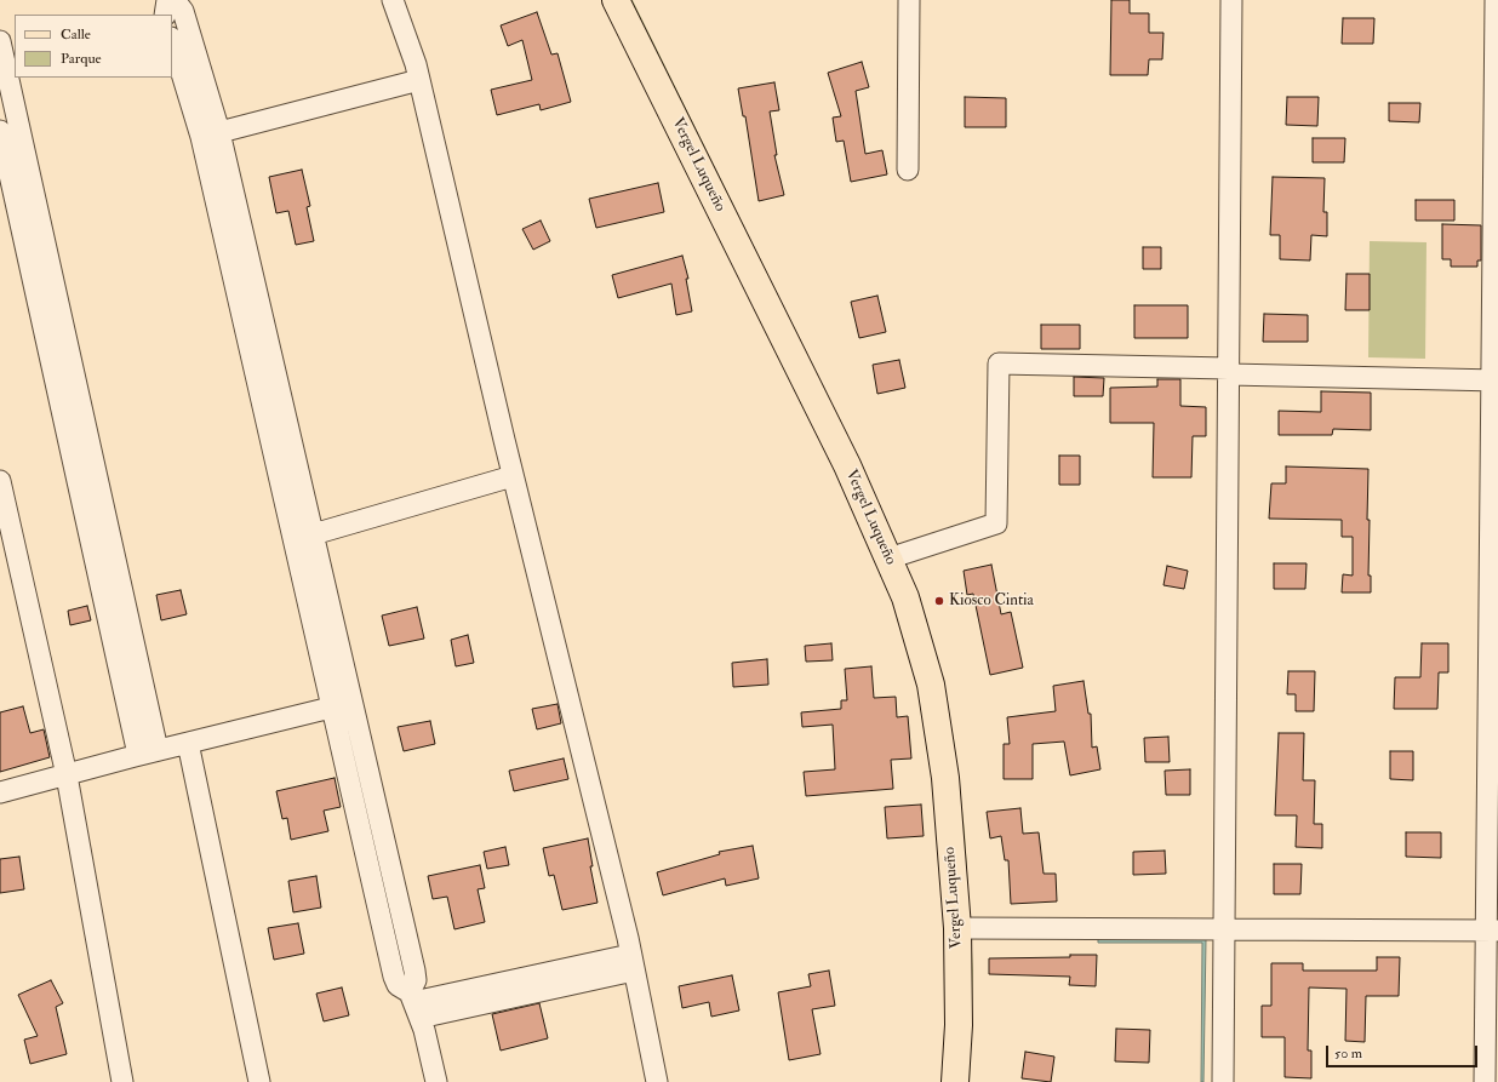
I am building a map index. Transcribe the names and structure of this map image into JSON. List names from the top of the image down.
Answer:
{
  "streets": {
    "main road": ["Vergel Luqueño"]
  },
  "places": ["Kiosco Cintia"],
  "legend": ["Calle", "Parque"],
  "scale_bar": "50 m"
}
